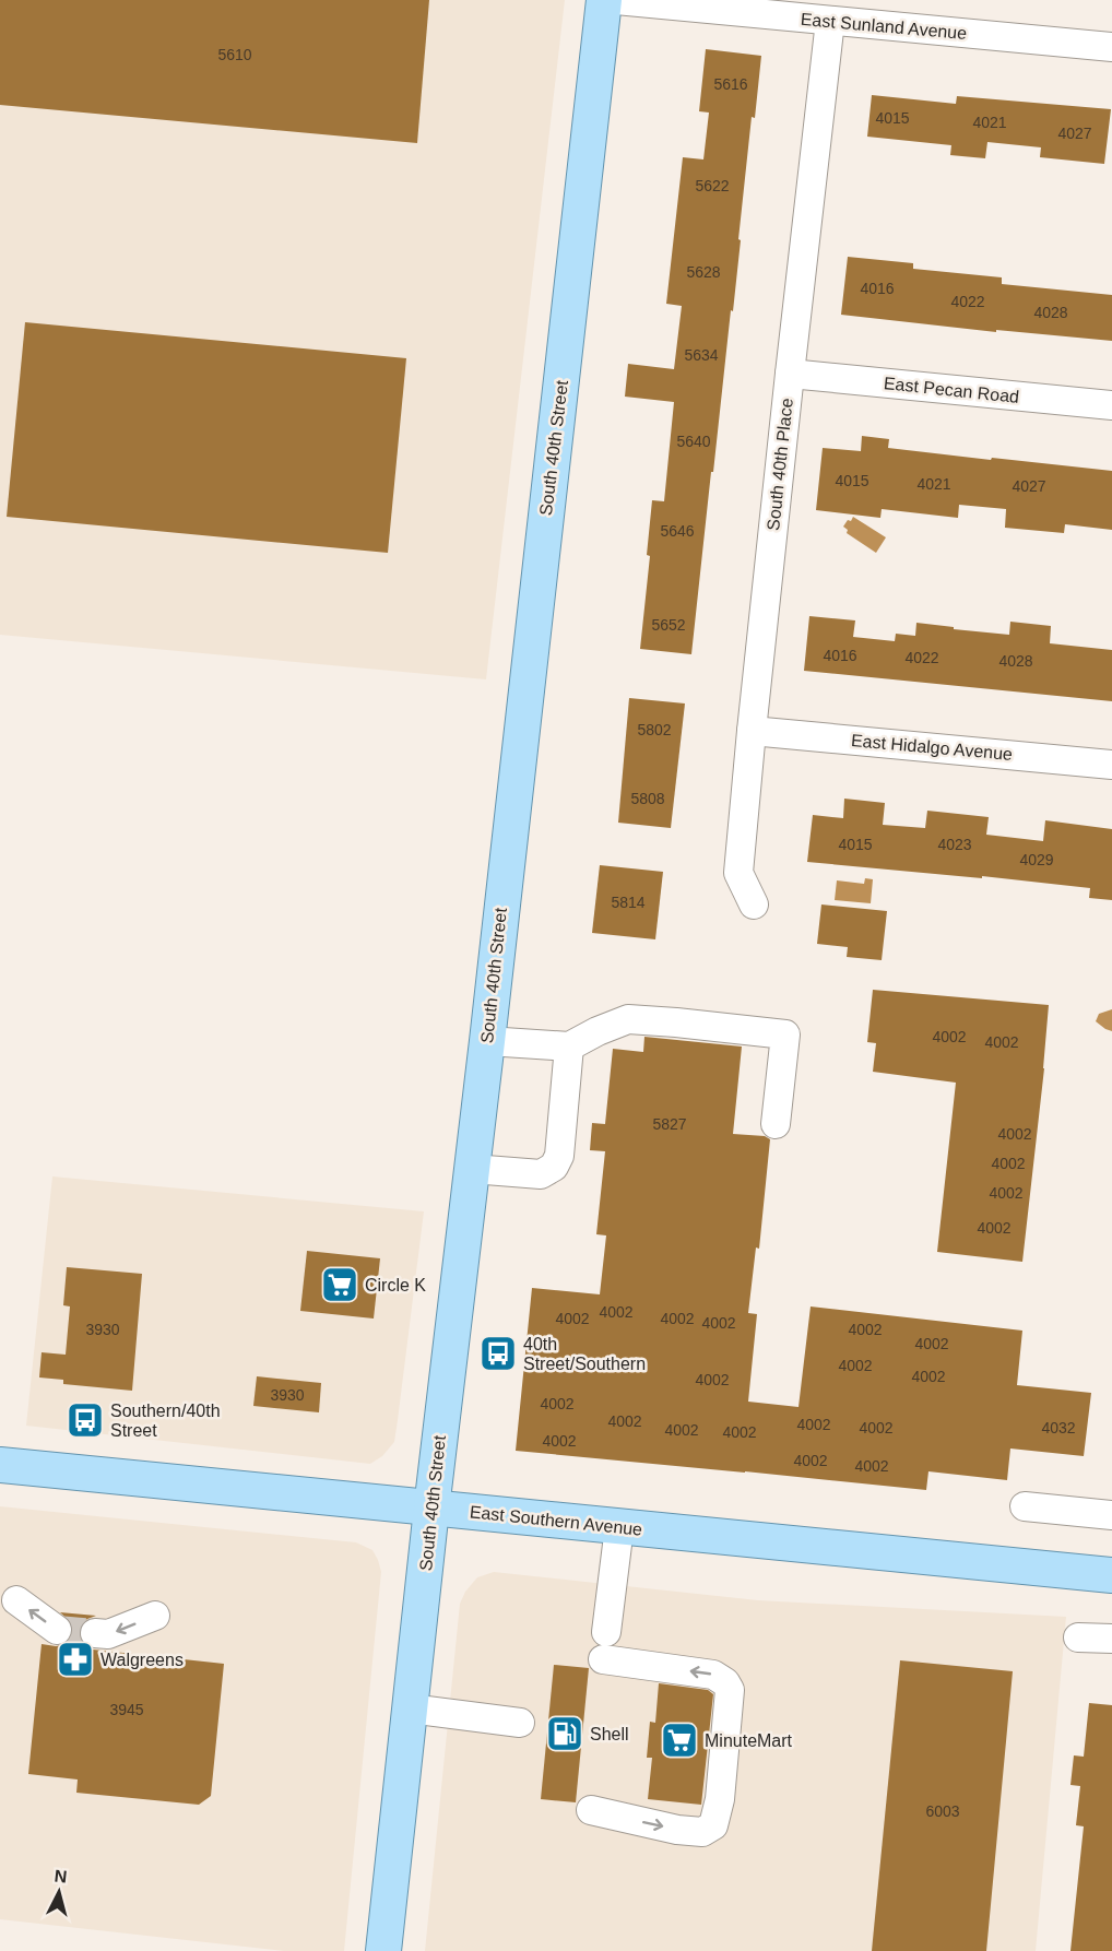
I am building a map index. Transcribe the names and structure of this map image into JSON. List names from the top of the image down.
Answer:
{
  "streets": {
    "main road": ["South 40th Street", "East Southern Avenue"],
    "street": [
      "East Sunland Avenue",
      "East Pecan Road",
      "South 40th Place",
      "East Hidalgo Avenue"
    ]
  },
  "crossings": [
    ["East Sunland Avenue", "South 40th Place"],
    ["East Pecan Road", "South 40th Place"],
    ["South 40th Street", "East Southern Avenue"],
    ["South 40th Place", "East Hidalgo Avenue"]
  ],
  "places": {
    "supermarket": ["Circle K", "MinuteMart"],
    "bus stop": ["40th Street/Southern", "Southern/40th Street"],
    "pharmacy": ["Walgreens"],
    "fuel station": ["Shell"]
  },
  "house_numbers": [
    "5610",
    "5616",
    "4015",
    "4021",
    "4027",
    "5622",
    "5628",
    "4016",
    "4022",
    "4028",
    "5634",
    "5640",
    "4015",
    "4021",
    "4027",
    "5646",
    "5652",
    "4016",
    "4022",
    "4028",
    "5802",
    "5808",
    "4015",
    "4023",
    "4029",
    "5814",
    "4002",
    "4002",
    "5827",
    "4002",
    "4002",
    "4002",
    "4002",
    "4002",
    "4002",
    "4002",
    "4002",
    "3930",
    "4002",
    "4002",
    "4002",
    "4002",
    "4002",
    "3930",
    "4002",
    "4002",
    "4002",
    "4002",
    "4032",
    "4002",
    "4002",
    "4002",
    "4002",
    "4002",
    "3945",
    "6003"
  ],
  "north": "top"
}
